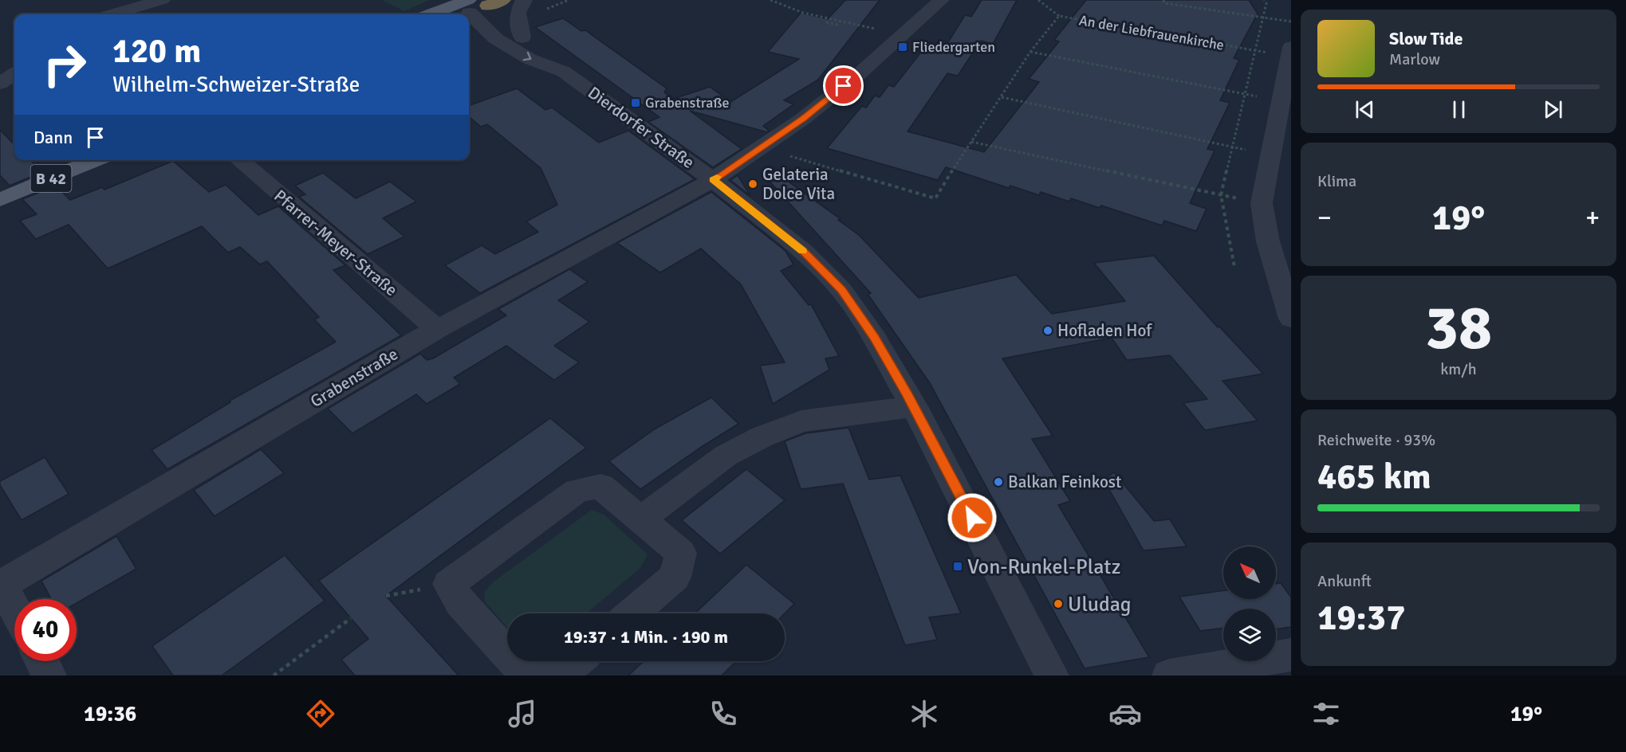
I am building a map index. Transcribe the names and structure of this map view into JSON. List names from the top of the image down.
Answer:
{
  "streets": {
    "main road": ["B 42"],
    "street": ["Dierdorfer Straße", "Pfarrer-Meyer-Straße", "Grabenstraße"],
    "path": ["An der Liebfrauenkirche"]
  },
  "crossings": [
    ["An der Liebfrauenkirche", "Grabenstraße"],
    ["Dierdorfer Straße", "Grabenstraße"],
    ["Pfarrer-Meyer-Straße", "Grabenstraße"]
  ],
  "places": {
    "transit": ["Fliedergarten", "Grabenstraße", "Von-Runkel-Platz"],
    "other": [
      "Gelateria Dolce Vita",
      "Hofladen Hof",
      "Balkan Feinkost",
      "Uludag"
    ]
  },
  "north": "top left",
  "page": {
    "turn": ["120 m", "Wilhelm-Schweizer-Straße"],
    "song": ["Slow Tide", "Marlow"],
    "then": "Dann",
    "tile": [
      "Klima",
      ["38", "km/h"],
      ["Reichweite · 93%", "465 km"],
      ["Ankunft", "19:37"]
    ],
    "heat": ["−", "19°", "+"],
    "limit": "40",
    "trip": "19:37 · 1 Min. · 190 m",
    "tabs": ["19:36", "19°"]
  }
}
